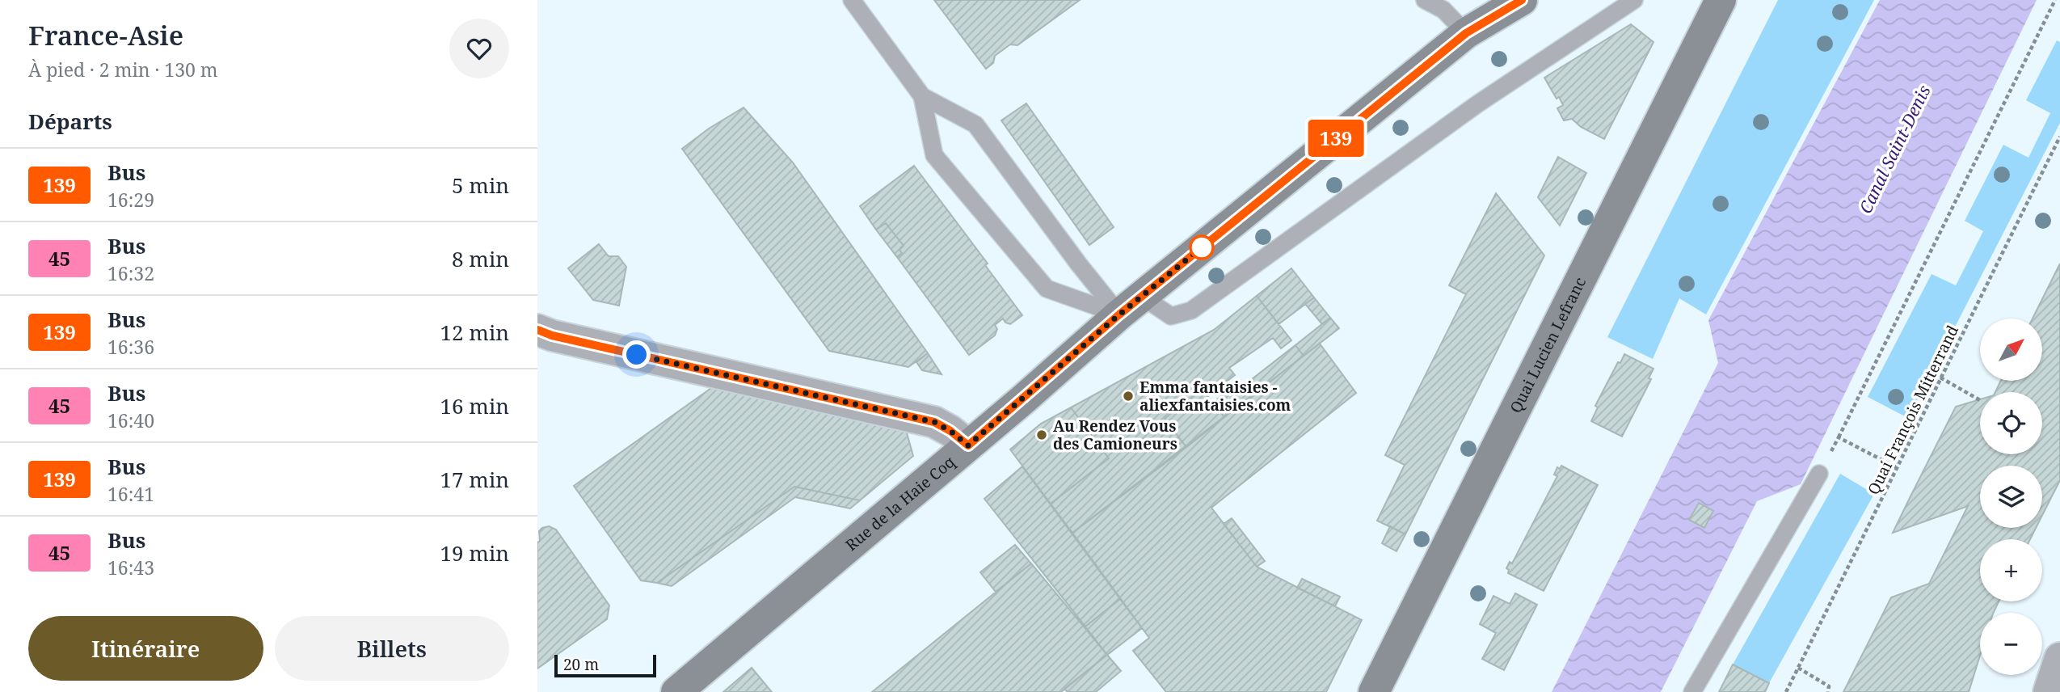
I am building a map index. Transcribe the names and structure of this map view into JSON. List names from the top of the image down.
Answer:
{
  "streets": {
    "main road": ["Quai Lucien Lefranc", "Rue de la Haie Coq"],
    "path": ["Quai François Mitterrand"]
  },
  "water": ["Canal Saint-Denis"],
  "places": ["Emma fantaisies - aliexfantaisies.com", "Au Rendez Vous des Camioneurs"],
  "lines": ["bus line 139"],
  "scale_bar": "20 m",
  "north": "top right",
  "page": {
    "heading": [
      ["France-Asie", "À pied · 2 min · 130 m"],
      "Départs"
    ],
    "on_map": "139",
    "list": [
      {
        "mark": "139",
        "name": "Bus",
        "note": "16:29",
        "value": "5 min"
      },
      {
        "mark": "45",
        "name": "Bus",
        "note": "16:32",
        "value": "8 min"
      },
      {
        "mark": "139",
        "name": "Bus",
        "note": "16:36",
        "value": "12 min"
      },
      {
        "mark": "45",
        "name": "Bus",
        "note": "16:40",
        "value": "16 min"
      },
      {
        "mark": "139",
        "name": "Bus",
        "note": "16:41",
        "value": "17 min"
      },
      {
        "mark": "45",
        "name": "Bus",
        "note": "16:43",
        "value": "19 min"
      }
    ],
    "map_buttons": ["+", "−"],
    "buttons": ["Itinéraire", "Billets"],
    "scale": "20 m"
  }
}
